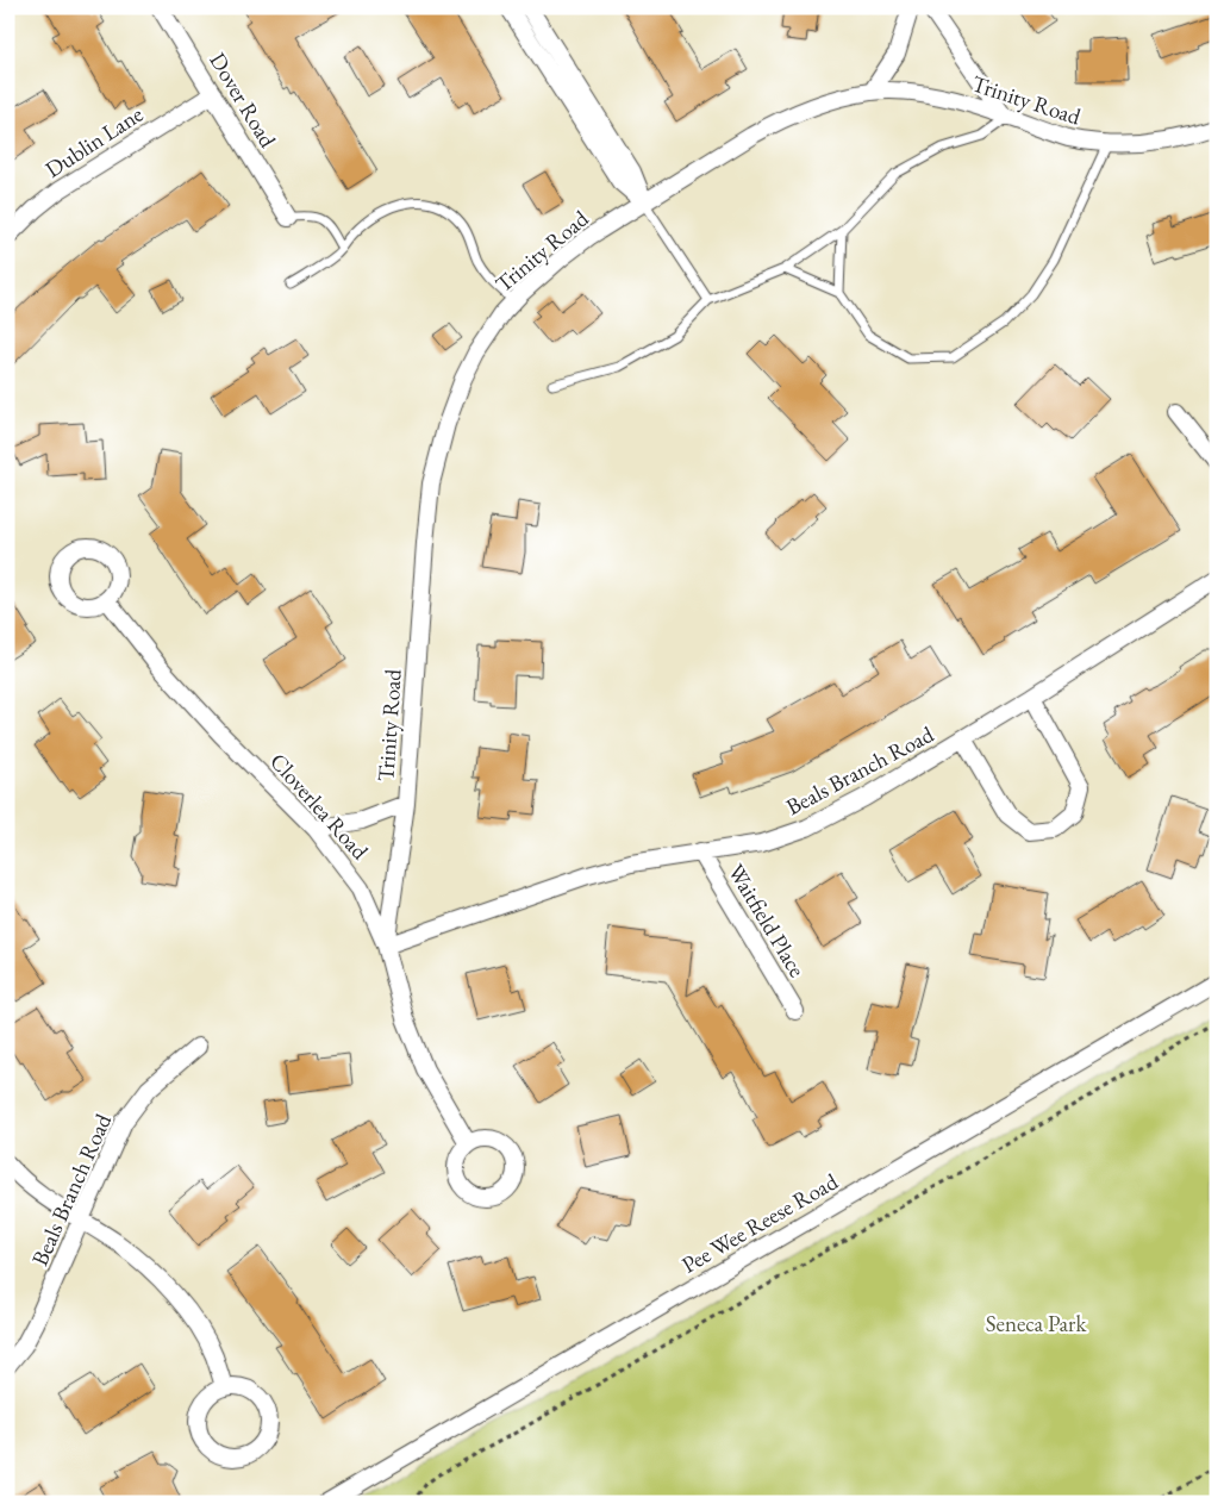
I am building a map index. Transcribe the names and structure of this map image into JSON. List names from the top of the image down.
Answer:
{
  "streets": {
    "street": [
      "Dover Road",
      "Trinity Road",
      "Dublin Lane",
      "Beals Branch Road",
      "Cloverlea Road",
      "Waitfield Place",
      "Pee Wee Reese Road"
    ]
  },
  "crossings": [
    ["Dover Road", "Dublin Lane"],
    ["Trinity Road", "Beals Branch Road"],
    ["Trinity Road", "Cloverlea Road"],
    ["Beals Branch Road", "Cloverlea Road"],
    ["Beals Branch Road", "Waitfield Place"]
  ],
  "parks": ["Seneca Park"]
}
